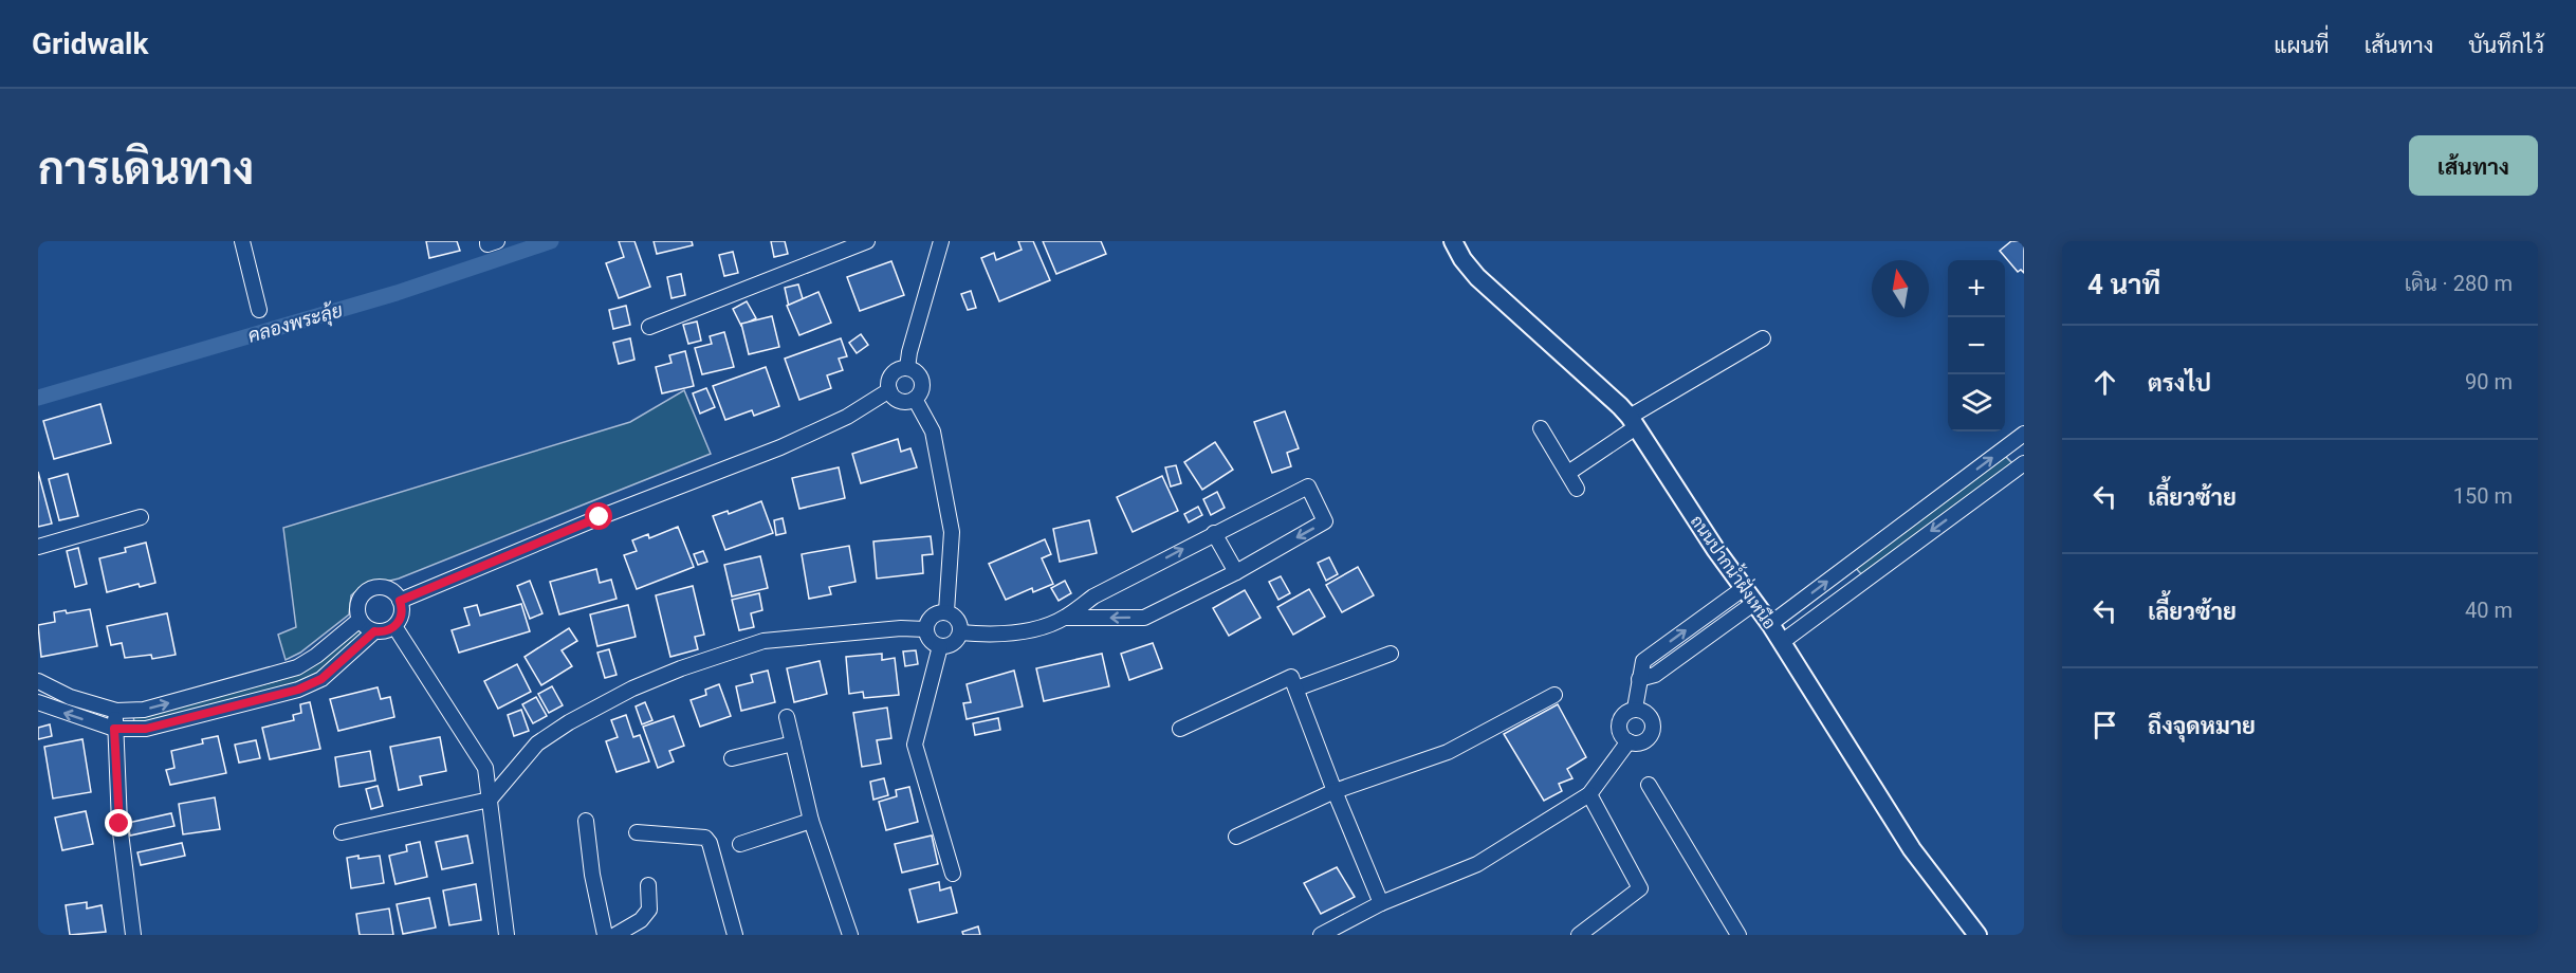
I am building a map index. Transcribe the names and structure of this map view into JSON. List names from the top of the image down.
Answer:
{
  "streets": {
    "street": ["ถนนปากน้ำฝั่งเหนือ"]
  },
  "water": ["คลองพระลุ้ย"],
  "north": "top",
  "page": {
    "header": "Gridwalk",
    "nav": ["แผนที่", "เส้นทาง", "บันทึกไว้"],
    "buttons": "เส้นทาง",
    "title": "การเดินทาง",
    "heading": ["4 นาที", "เดิน · 280 m"],
    "map_buttons": ["+", "−"],
    "list": [
      ["ตรงไป", "90 m"],
      ["เลี้ยวซ้าย", "150 m"],
      ["เลี้ยวซ้าย", "40 m"],
      "ถึงจุดหมาย"
    ]
  }
}
